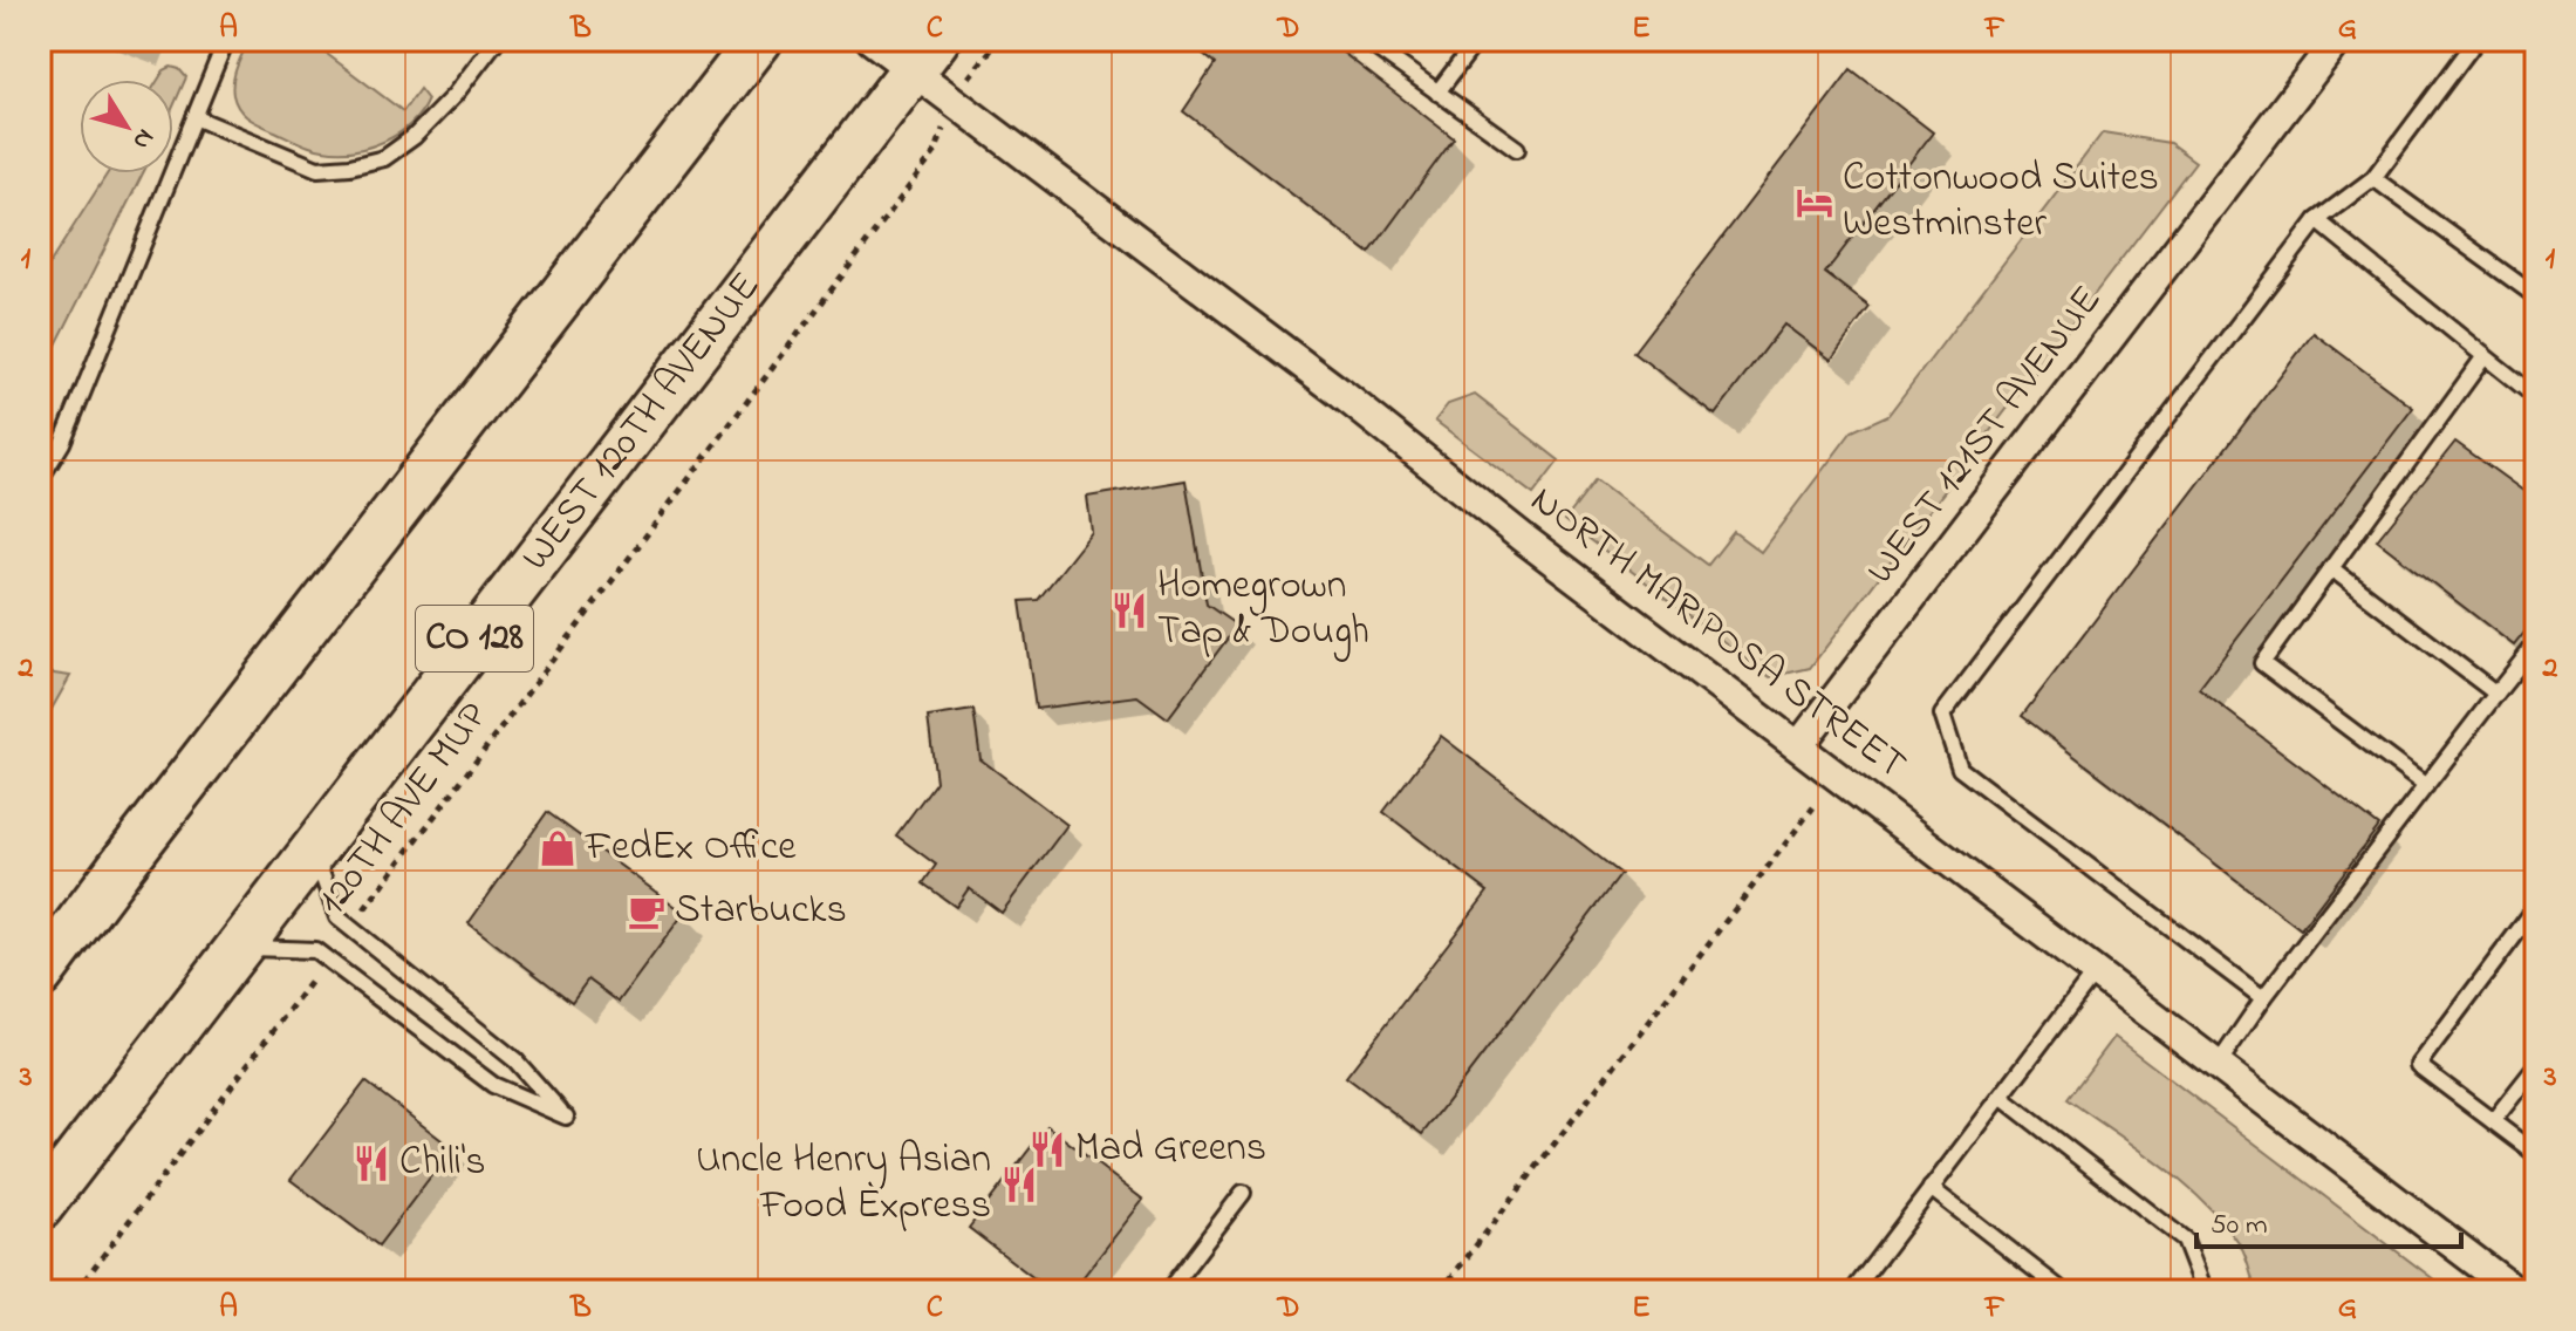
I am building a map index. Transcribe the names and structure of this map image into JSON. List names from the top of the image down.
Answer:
{
  "streets": {
    "main road": ["WEST 120TH AVENUE", "CO 128"],
    "street": ["WEST 121ST AVENUE", "NORTH MARIPOSA STREET"],
    "path": ["120TH AVE MUP"]
  },
  "crossings": [
    ["WEST 120TH AVENUE", "NORTH MARIPOSA STREET"],
    ["WEST 121ST AVENUE", "NORTH MARIPOSA STREET"],
    ["NORTH MARIPOSA STREET", "120TH AVE MUP"]
  ],
  "places": {
    "hotel": ["Cottonwood Suites Westminster"],
    "restaurant": [
      "Homegrown Tap & Dough",
      "Mad Greens",
      "Chili's",
      "Uncle Henry Asian Food Express"
    ],
    "shop": ["FedEx Office"],
    "cafe": ["Starbucks"]
  },
  "scale_bar": "50 m",
  "north": "bottom right",
  "grid": {
    "columns": [
      "A",
      "B",
      "C",
      "D",
      "E",
      "F",
      "G"
    ],
    "rows": ["1", "2", "3"]
  }
}
